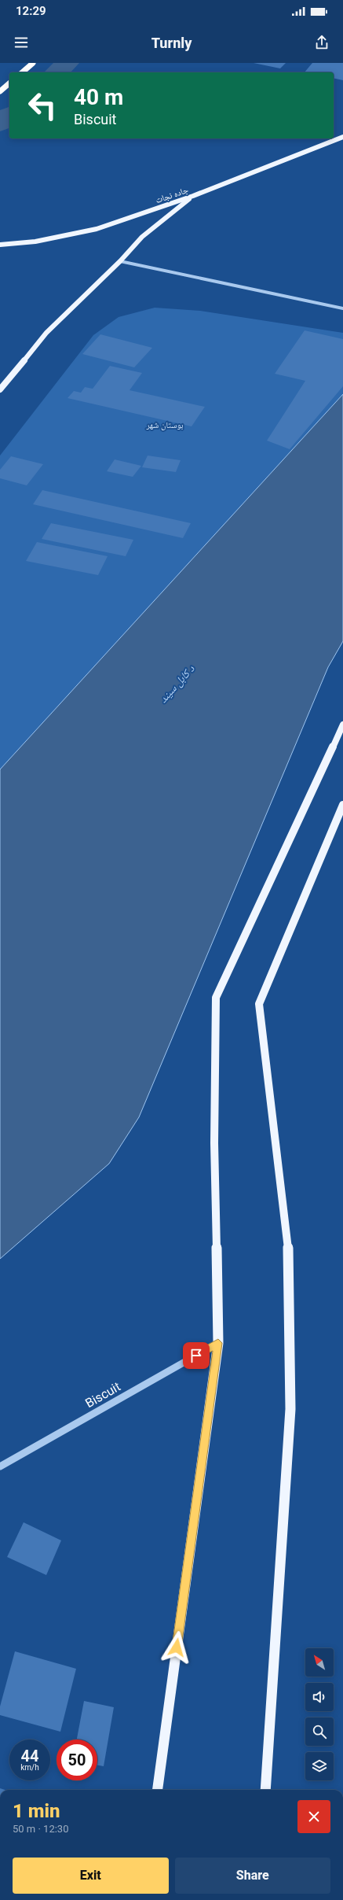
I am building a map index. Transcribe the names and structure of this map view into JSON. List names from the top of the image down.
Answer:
{
  "streets": {
    "main road": ["جاده نجات"],
    "street": ["Biscuit"]
  },
  "water": ["د کابل سيند"],
  "parks": ["بوستان شهر"],
  "north": "top left",
  "page": {
    "status": "12:29",
    "header": "Turnly",
    "turn": ["40 m", "Biscuit"],
    "speed": "44 km/h",
    "limit": "50",
    "heading": ["1 min", "50 m · 12:30"],
    "buttons": ["Exit", "Share"]
  }
}
